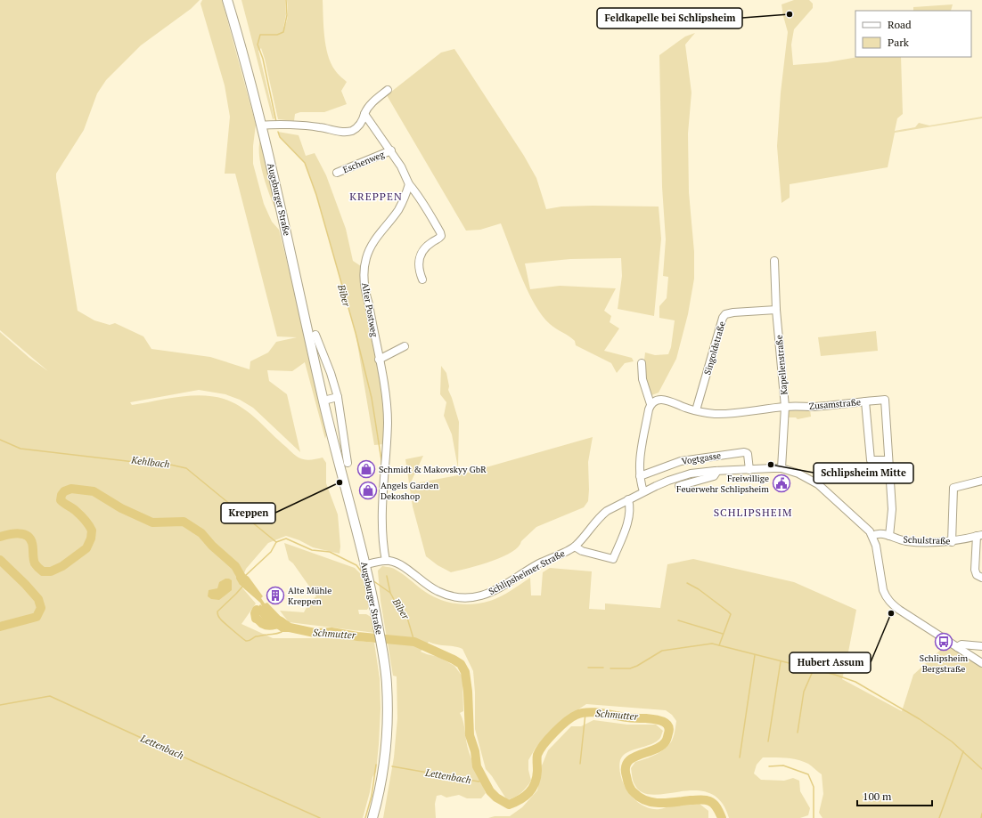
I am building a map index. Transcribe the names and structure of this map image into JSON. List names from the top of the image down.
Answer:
{
  "streets": {
    "main road": ["Augsburger Straße"],
    "street": [
      "Eschenweg",
      "Alter Postweg",
      "Singoldstraße",
      "Kapellenstraße",
      "Zusamstraße",
      "Vogtgasse",
      "Schulstraße",
      "Schlipsheimer Straße"
    ]
  },
  "crossings": [
    ["Augsburger Straße", "Schlipsheimer Straße"],
    ["Alter Postweg", "Schlipsheimer Straße"],
    ["Singoldstraße", "Kapellenstraße"],
    ["Singoldstraße", "Zusamstraße"],
    ["Kapellenstraße", "Zusamstraße"],
    ["Kapellenstraße", "Schlipsheimer Straße"],
    ["Vogtgasse", "Schlipsheimer Straße"],
    ["Schulstraße", "Schlipsheimer Straße"]
  ],
  "districts": ["KREPPEN", "SCHLIPSHEIM"],
  "water": [
    "Biber",
    "Kehlbach",
    "Schmutter",
    "Lettenbach"
  ],
  "places": {
    "other": [
      "Feldkapelle bei Schlipsheim",
      "Schlipsheim Mitte",
      "Kreppen",
      "Hubert Assum"
    ],
    "shop": ["Schmidt & Makovskyy GbR", "Angels Garden Dekoshop"],
    "public building": ["Freiwillige Feuerwehr Schlipsheim"],
    "building": ["Alte Mühle Kreppen"],
    "bus stop": ["Schlipsheim Bergstraße"]
  },
  "legend": ["Road", "Park"],
  "scale_bar": "100 m"
}
